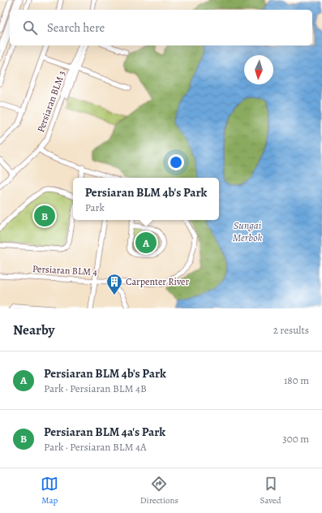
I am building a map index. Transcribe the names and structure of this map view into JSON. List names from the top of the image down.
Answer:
{
  "streets": {
    "street": ["Persiaran BLM 3", "Persiaran BLM 4"]
  },
  "water": ["Sungai Merbok"],
  "places": {
    "building": ["Carpenter River"]
  },
  "north": "bottom",
  "page": {
    "search": "Search here",
    "popup": ["Persiaran BLM 4b's Park", "Park"],
    "pins": ["B", "A"],
    "heading": ["Nearby", "2 results"],
    "list": [
      {
        "mark": "A",
        "name": "Persiaran BLM 4b's Park",
        "note": "Park · Persiaran BLM 4B",
        "value": "180 m"
      },
      {
        "mark": "B",
        "name": "Persiaran BLM 4a's Park",
        "note": "Park · Persiaran BLM 4A",
        "value": "300 m"
      }
    ],
    "nav": ["Map", "Directions", "Saved"]
  }
}
